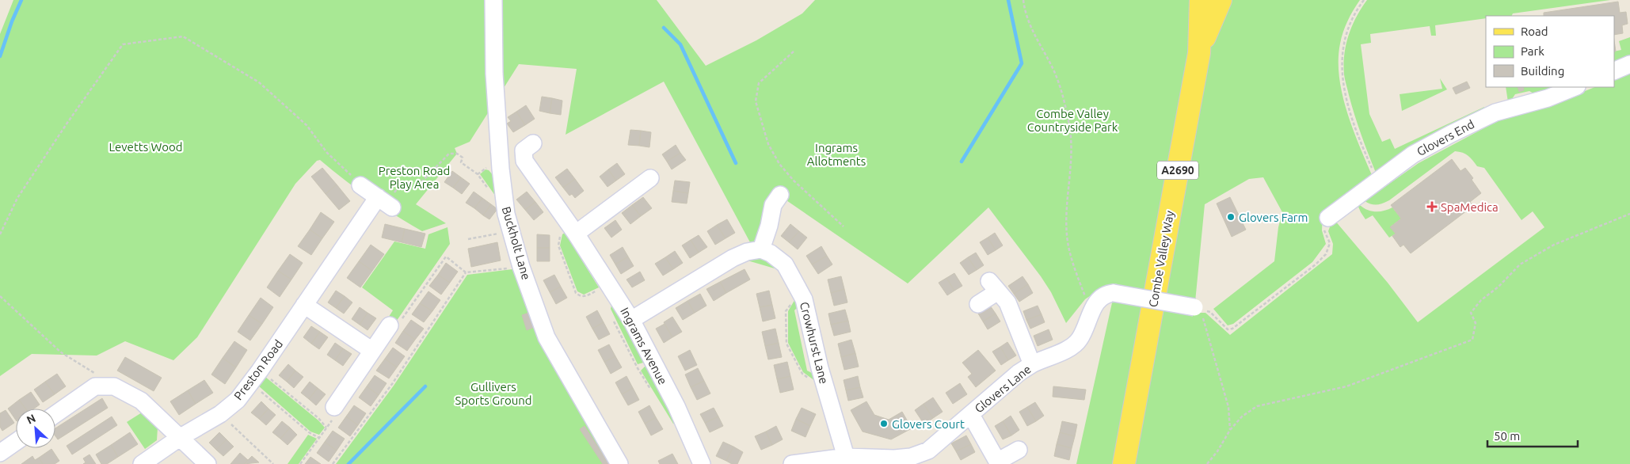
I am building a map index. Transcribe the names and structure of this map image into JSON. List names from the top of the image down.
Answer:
{
  "streets": {
    "main road": ["A2690", "Combe Valley Way"],
    "street": [
      "Glovers End",
      "Buckholt Lane",
      "Crowhurst Lane",
      "Ingrams Avenue",
      "Preston Road",
      "Glovers Lane"
    ]
  },
  "crossings": [
    ["Crowhurst Lane", "Glovers Lane"]
  ],
  "parks": [
    "Combe Valley Countryside Park",
    "Levetts Wood",
    "Ingrams Allotments",
    "Preston Road Play Area",
    "Gullivers Sports Ground"
  ],
  "places": {
    "health": ["SpaMedica"],
    "other": ["Glovers Farm", "Glovers Court"]
  },
  "legend": ["Road", "Park", "Building"],
  "scale_bar": "50 m",
  "north": "top left"
}
